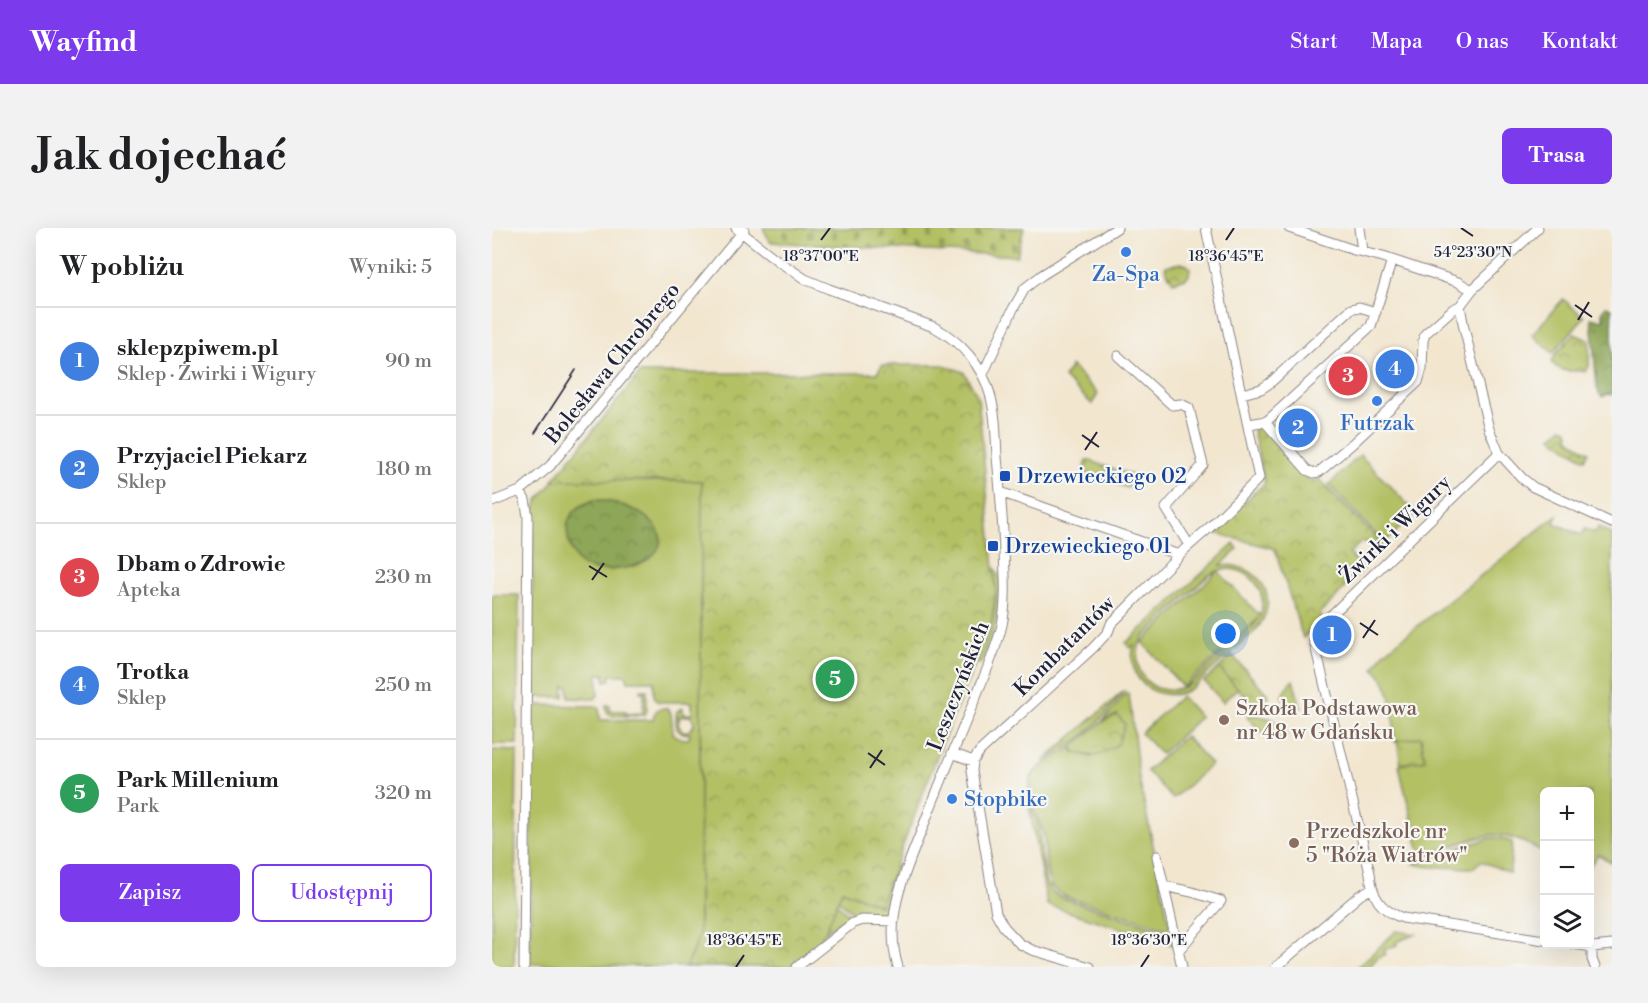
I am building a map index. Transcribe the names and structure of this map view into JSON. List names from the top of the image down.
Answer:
{
  "streets": {
    "street": [
      "Bolesława Chrobrego",
      "Żwirki i Wigury",
      "Kombatantów",
      "Leszczyńskich"
    ]
  },
  "crossings": [
    ["Bolesława Chrobrego", "Leszczyńskich"]
  ],
  "places": {
    "other": [
      "Za-Spa",
      "Futrzak",
      "Szkoła Podstawowa nr 48 w Gdańsku",
      "Stopbike",
      "Przedszkole nr 5 \"Róża Wiatrów\""
    ],
    "transit": ["Drzewieckiego 02", "Drzewieckiego 01"]
  },
  "page": {
    "header": "Wayfind",
    "nav": [
      "Start",
      "Mapa",
      "O nas",
      "Kontakt"
    ],
    "buttons": [
      "Trasa",
      ["Zapisz", "Udostępnij"]
    ],
    "title": "Jak dojechać",
    "heading": ["W pobliżu", "Wyniki: 5"],
    "list": [
      {
        "mark": "1",
        "name": "sklepzpiwem.pl",
        "note": "Sklep · Żwirki i Wigury",
        "value": "90 m"
      },
      {
        "mark": "2",
        "name": "Przyjaciel Piekarz",
        "note": "Sklep",
        "value": "180 m"
      },
      {
        "mark": "3",
        "name": "Dbam o Zdrowie",
        "note": "Apteka",
        "value": "230 m"
      },
      {
        "mark": "4",
        "name": "Trotka",
        "note": "Sklep",
        "value": "250 m"
      },
      {
        "mark": "5",
        "name": "Park Millenium",
        "note": "Park",
        "value": "320 m"
      }
    ],
    "pins": [
      "4",
      "3",
      "2",
      "1",
      "5"
    ],
    "map_buttons": ["+", "−"]
  },
  "coordinates": [
    "54°23'30\"N",
    "18°37'00\"E",
    "18°36'45\"E",
    "18°36'30\"E"
  ]
}
